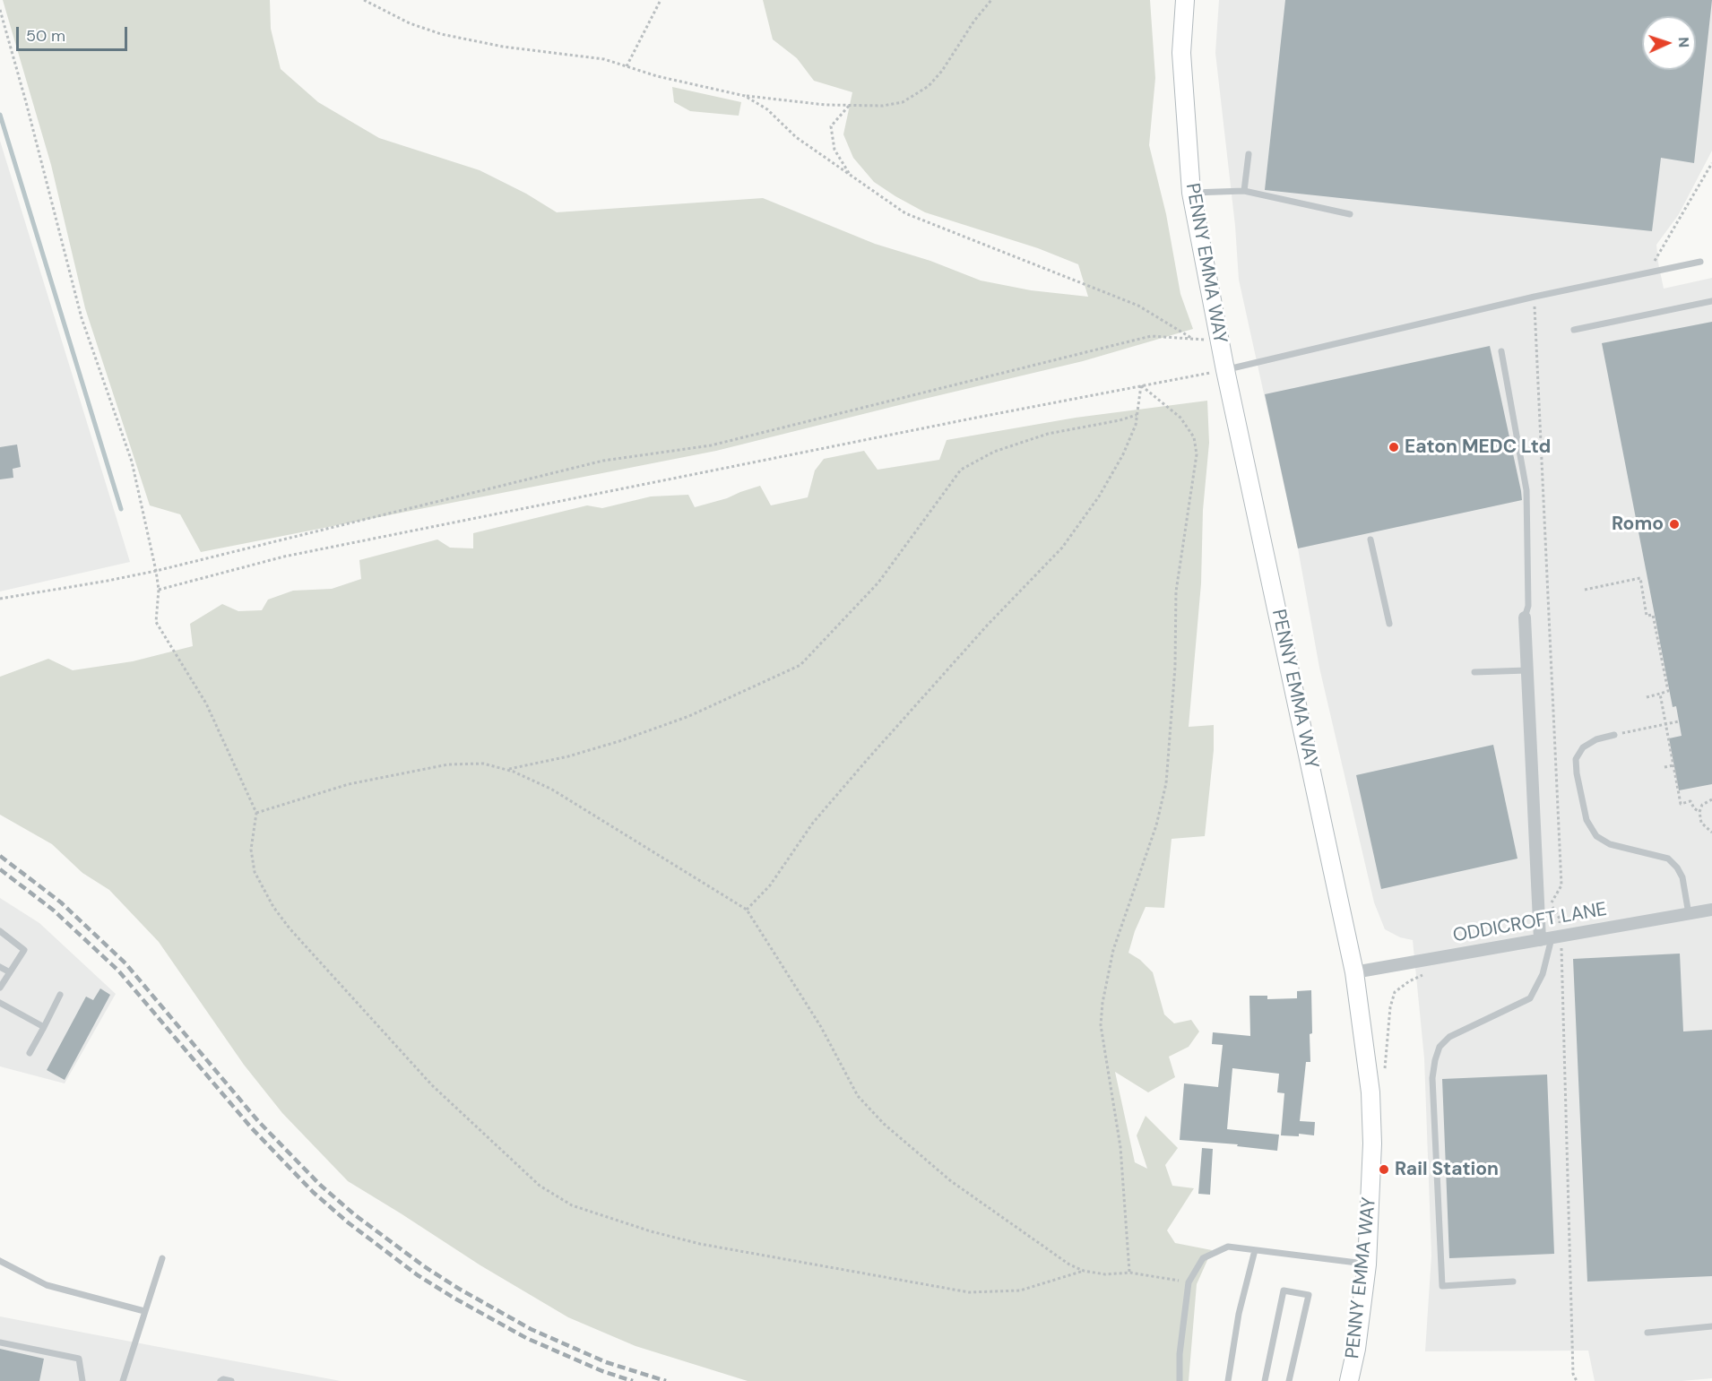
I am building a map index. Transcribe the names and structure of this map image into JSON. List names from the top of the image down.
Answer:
{
  "streets": {
    "main road": ["PENNY EMMA WAY"],
    "street": ["ODDICROFT LANE"]
  },
  "crossings": [
    ["PENNY EMMA WAY", "ODDICROFT LANE"]
  ],
  "places": ["Eaton MEDC Ltd", "Romo", "Rail Station"],
  "scale_bar": "50 m",
  "north": "right"
}
